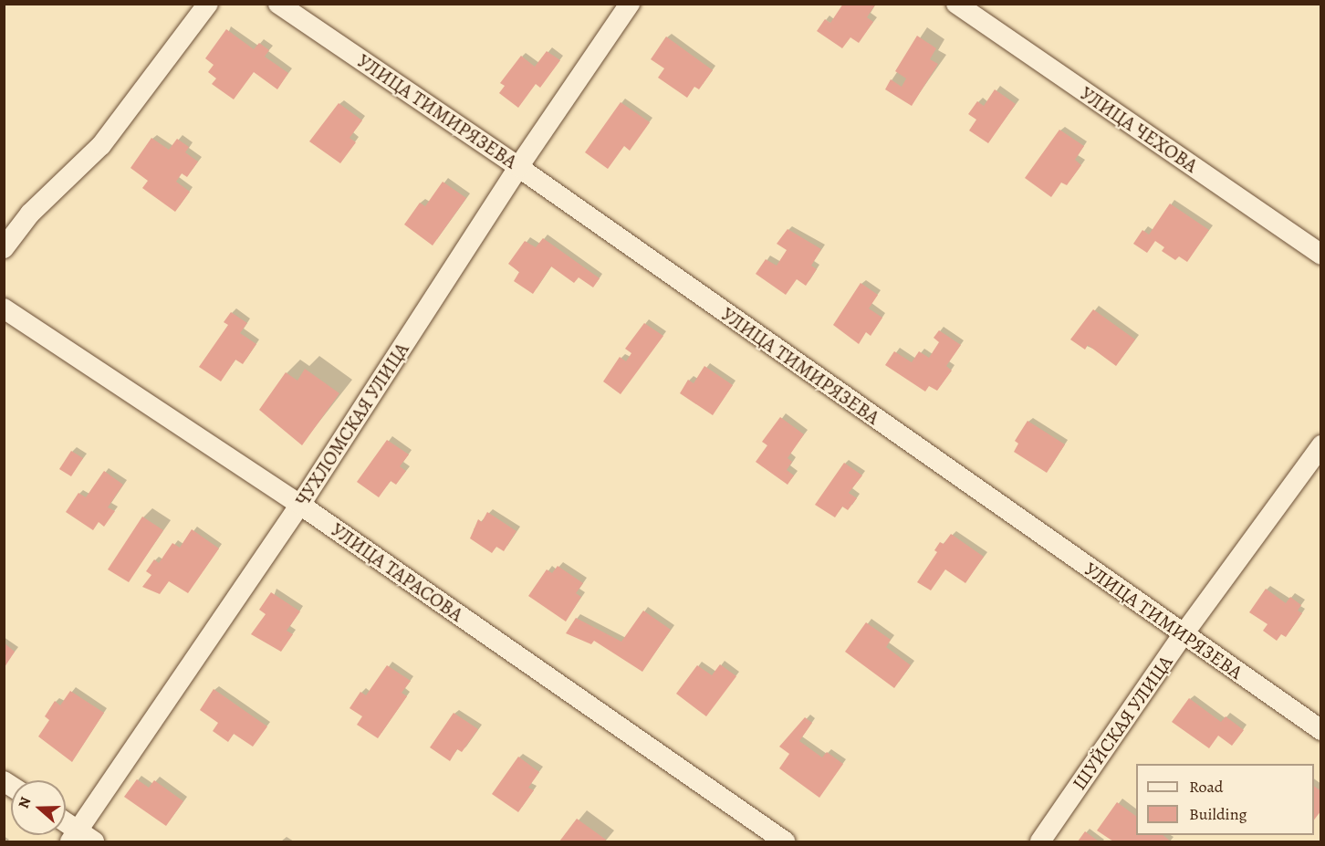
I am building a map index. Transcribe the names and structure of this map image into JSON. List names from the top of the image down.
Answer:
{
  "streets": {
    "street": [
      "УЛИЦА ТИМИРЯЗЕВА",
      "УЛИЦА ЧЕХОВА",
      "ЧУХЛОМСКАЯ УЛИЦА",
      "УЛИЦА ТАРАСОВА",
      "ШУЙСКАЯ УЛИЦА"
    ]
  },
  "crossings": [
    ["УЛИЦА ТИМИРЯЗЕВА", "ЧУХЛОМСКАЯ УЛИЦА"],
    ["УЛИЦА ТИМИРЯЗЕВА", "ШУЙСКАЯ УЛИЦА"],
    ["ЧУХЛОМСКАЯ УЛИЦА", "УЛИЦА ТАРАСОВА"]
  ],
  "legend": ["Road", "Building"],
  "north": "left"
}
